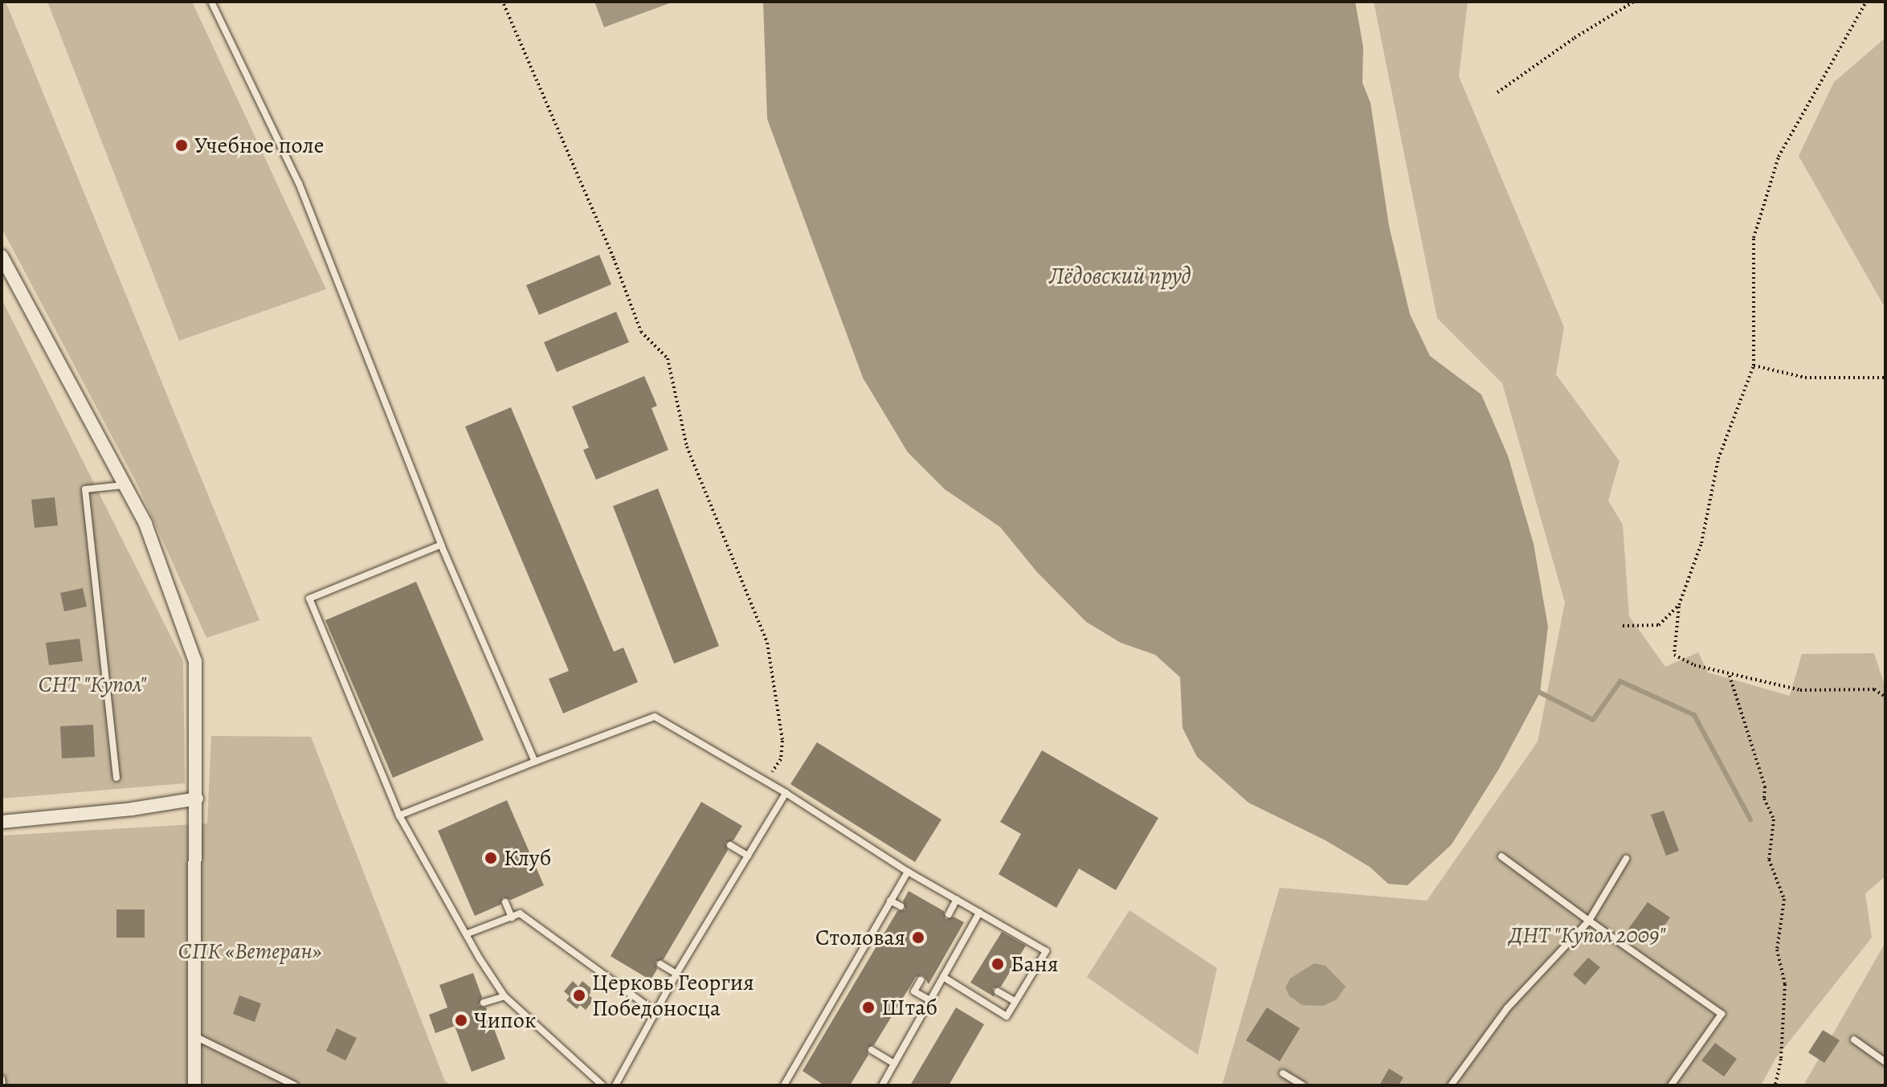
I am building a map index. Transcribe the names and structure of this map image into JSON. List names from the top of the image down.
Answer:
{
  "water": ["Лёдовский пруд"],
  "parks": ["СНТ \"Купол\"", "ДНТ \"Купол 2009\"", "СПК «Ветеран»"],
  "places": [
    "Учебное поле",
    "Клуб",
    "Столовая",
    "Баня",
    "Церковь Георгия Победоносца",
    "Штаб",
    "Чипок"
  ]
}
